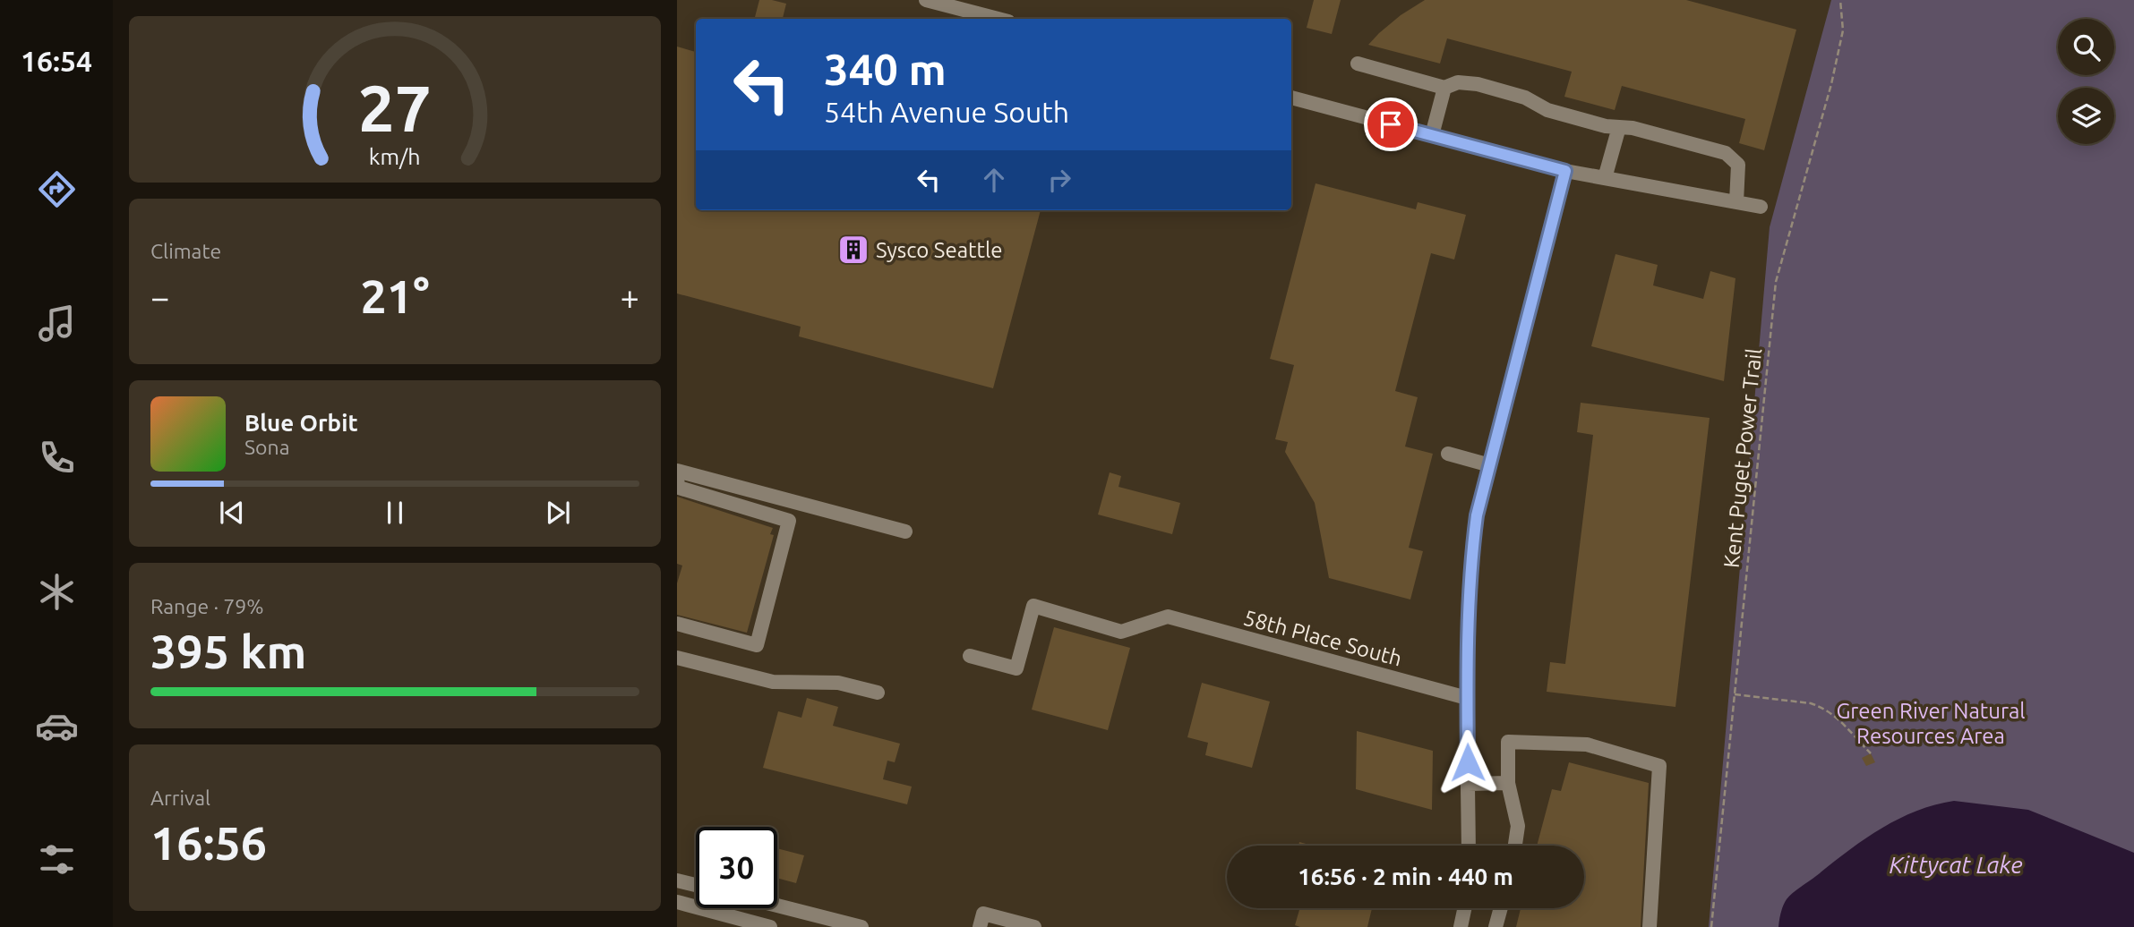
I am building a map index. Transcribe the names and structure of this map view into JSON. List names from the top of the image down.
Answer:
{
  "streets": {
    "street": ["58th Place South"],
    "path": ["Kent Puget Power Trail"]
  },
  "water": ["Kittycat Lake"],
  "parks": ["Green River Natural Resources Area"],
  "places": {
    "building": ["Sysco Seattle"]
  },
  "page": {
    "tabs": "16:54",
    "turn": ["340 m", "54th Avenue South"],
    "tile": [
      "Climate",
      ["Range · 79%", "395 km"],
      ["Arrival", "16:56"]
    ],
    "heat": ["−", "21°", "+"],
    "song": ["Blue Orbit", "Sona"],
    "limit": "30",
    "trip": "16:56 · 2 min · 440 m",
    "gauge": ["27", "km/h"]
  }
}
